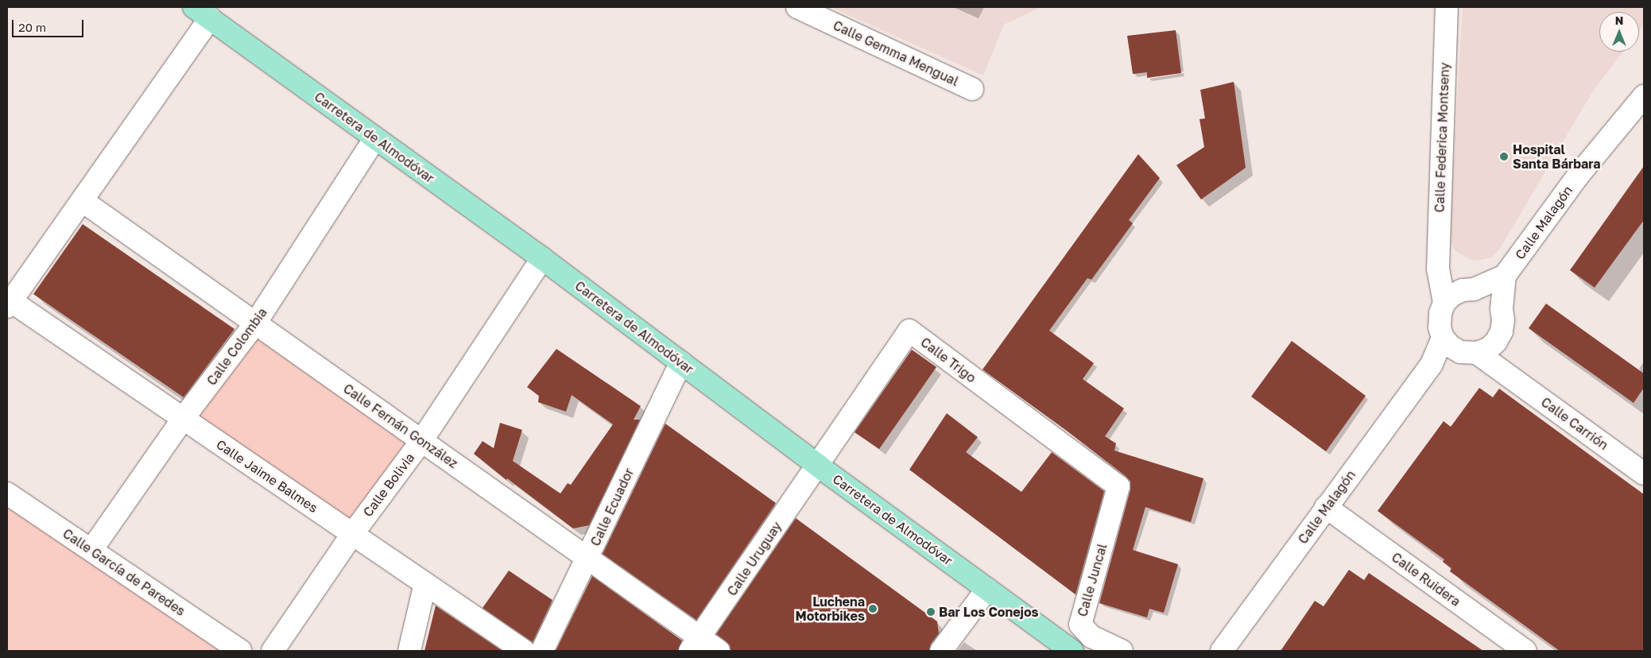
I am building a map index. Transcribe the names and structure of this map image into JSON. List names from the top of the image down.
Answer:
{
  "streets": {
    "main road": ["Carretera de Almodóvar"],
    "street": [
      "Calle Gemma Mengual",
      "Calle Federica Montseny",
      "Calle Malagón",
      "Calle Colombia",
      "Calle Trigo",
      "Calle Carrión",
      "Calle Fernán González",
      "Calle Jaime Balmes",
      "Calle Bolivia",
      "Calle Ecuador",
      "Calle Uruguay",
      "Calle García de Paredes",
      "Calle Ruidera",
      "Calle Juncal"
    ]
  },
  "crossings": [
    ["Carretera de Almodóvar", "Calle Colombia"],
    ["Carretera de Almodóvar", "Calle Trigo"],
    ["Carretera de Almodóvar", "Calle Bolivia"],
    ["Carretera de Almodóvar", "Calle Ecuador"],
    ["Carretera de Almodóvar", "Calle Uruguay"],
    ["Calle Federica Montseny", "Calle Malagón"],
    ["Calle Federica Montseny", "Calle Carrión"],
    ["Calle Malagón", "Calle Carrión"],
    ["Calle Malagón", "Calle Ruidera"],
    ["Calle Colombia", "Calle Fernán González"],
    ["Calle Colombia", "Calle Jaime Balmes"],
    ["Calle Colombia", "Calle García de Paredes"],
    ["Calle Trigo", "Calle Uruguay"],
    ["Calle Trigo", "Calle Juncal"],
    ["Calle Fernán González", "Calle Bolivia"],
    ["Calle Fernán González", "Calle Ecuador"],
    ["Calle Fernán González", "Calle Uruguay"],
    ["Calle Jaime Balmes", "Calle Bolivia"]
  ],
  "places": ["Hospital Santa Bárbara", "Luchena Motorbikes", "Bar Los Conejos"],
  "scale_bar": "20 m",
  "north": "top"
}
